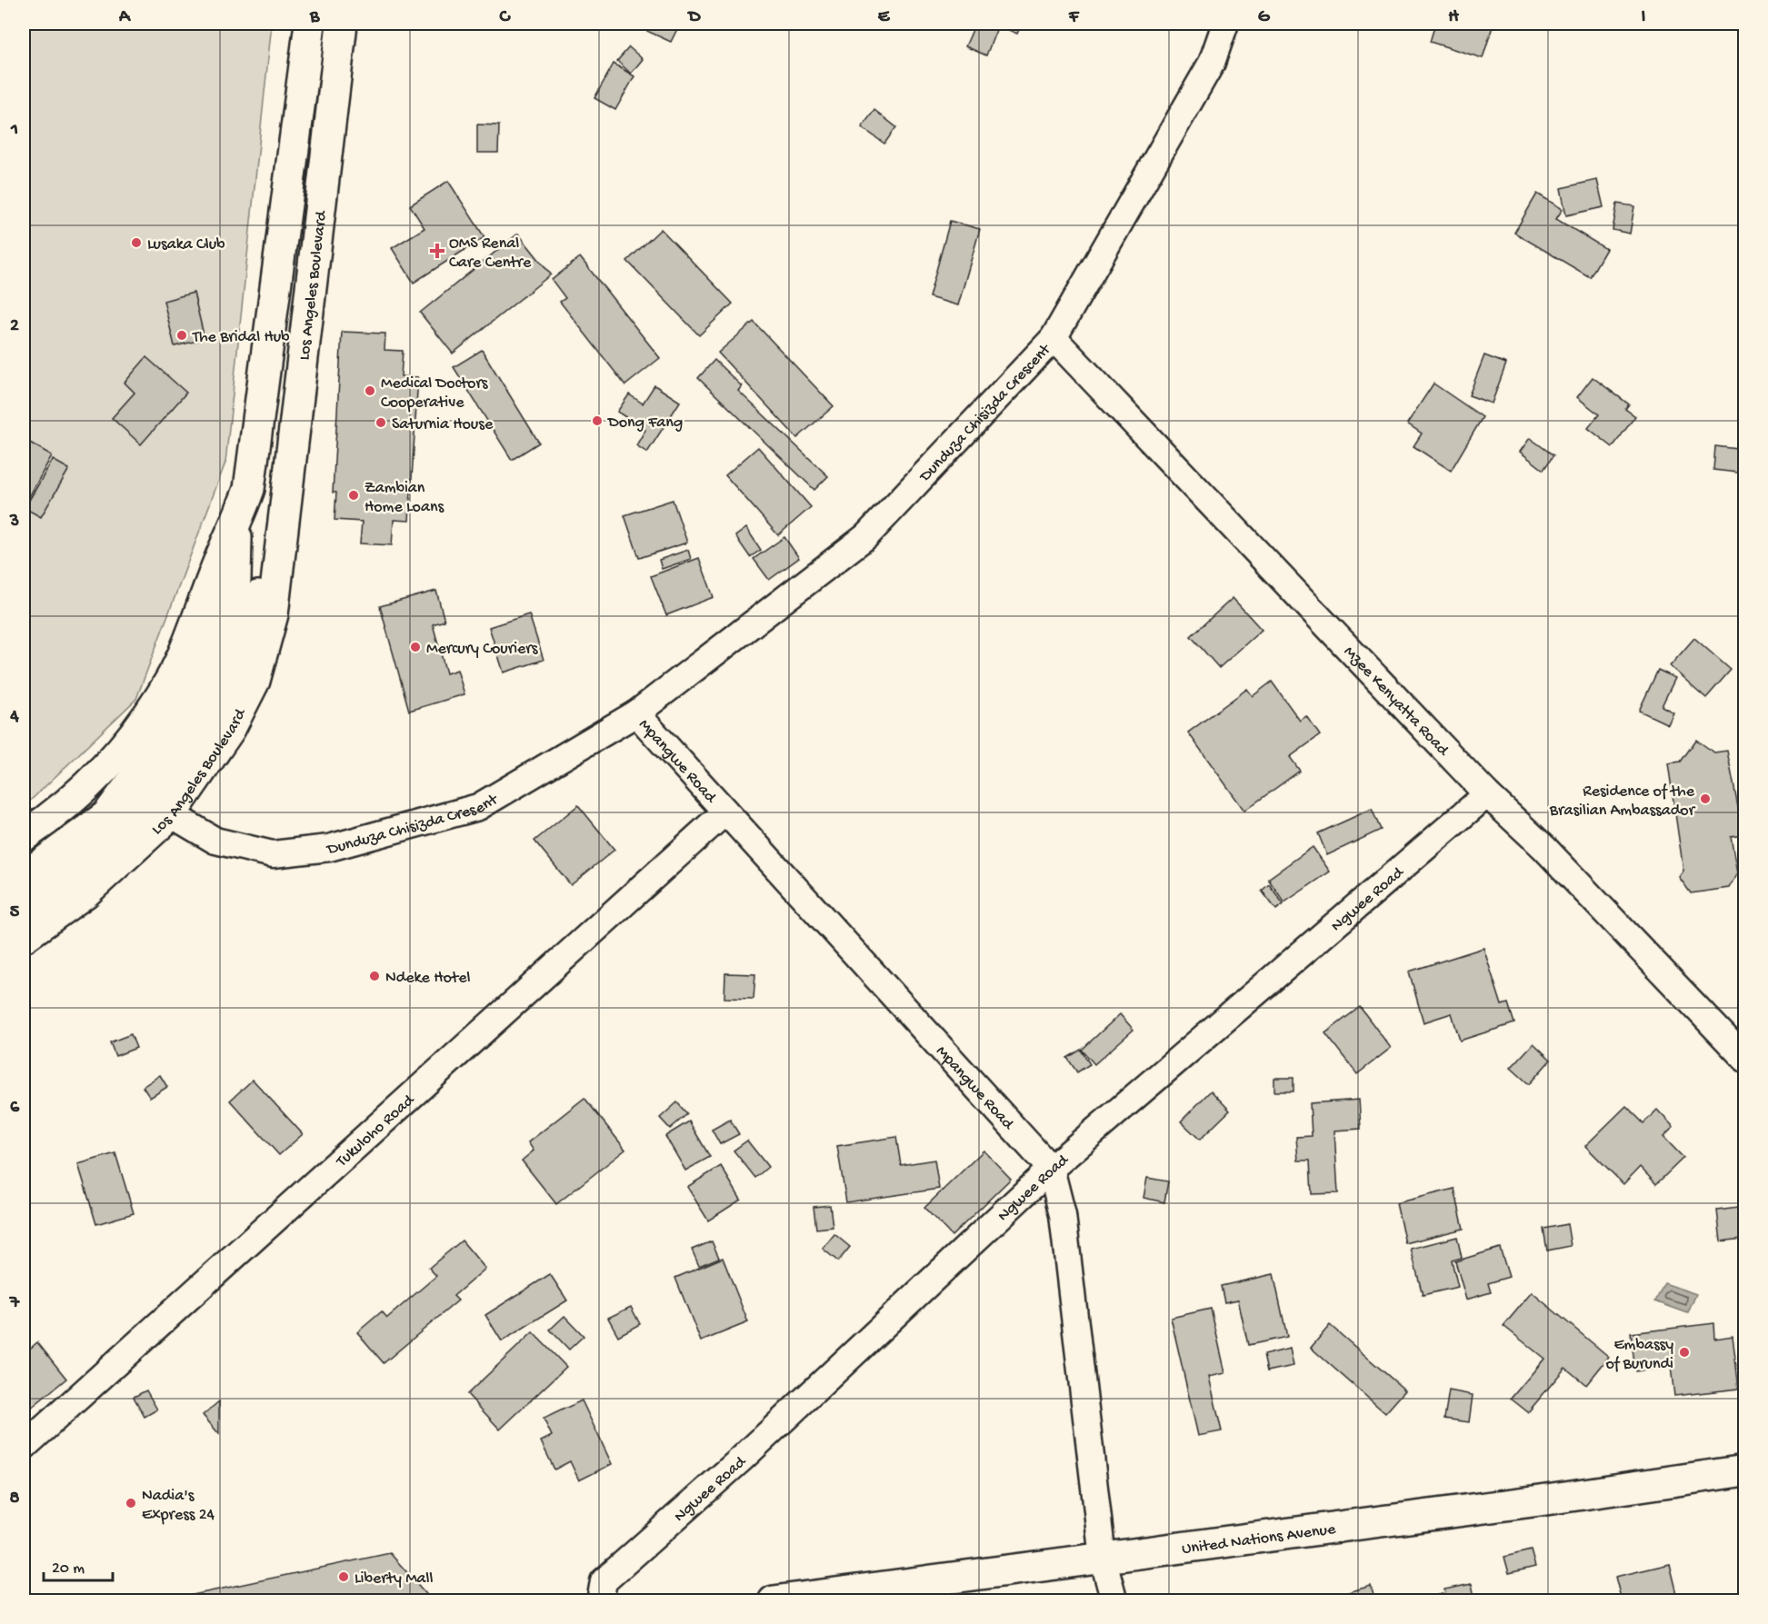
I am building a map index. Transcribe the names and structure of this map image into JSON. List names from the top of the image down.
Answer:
{
  "streets": {
    "main road": ["Los Angeles Boulevard", "United Nations Avenue"],
    "street": [
      "Dunduza Chisizda Crescent",
      "Mzee Kenyatta Road",
      "Mpangwe Road",
      "Dunduza Chisizda Cresent",
      "Ngwee Road",
      "Tukuloho Road"
    ]
  },
  "crossings": [
    ["Los Angeles Boulevard", "Dunduza Chisizda Cresent"],
    ["Dunduza Chisizda Crescent", "Mzee Kenyatta Road"],
    ["Dunduza Chisizda Crescent", "Mpangwe Road"],
    ["Dunduza Chisizda Crescent", "Dunduza Chisizda Cresent"],
    ["Mzee Kenyatta Road", "Ngwee Road"],
    ["Mpangwe Road", "Dunduza Chisizda Cresent"],
    ["Mpangwe Road", "Ngwee Road"],
    ["Mpangwe Road", "Tukuloho Road"],
    ["Mpangwe Road", "United Nations Avenue"]
  ],
  "places": {
    "other": [
      "Lusaka Club",
      "The Bridal Hub",
      "Medical Doctors Cooperative",
      "Dong Fang",
      "Saturnia House",
      "Zambian Home Loans",
      "Mercury Couriers",
      "Residence of the Brasilian Ambassador",
      "Ndeke Hotel",
      "Embassy of Burundi",
      "Nadia's Express 24",
      "Liberty Mall"
    ],
    "health": ["OMS Renal Care Centre"]
  },
  "scale_bar": "20 m",
  "grid": {
    "columns": [
      "A",
      "B",
      "C",
      "D",
      "E",
      "F",
      "G",
      "H",
      "I"
    ],
    "rows": [
      "1",
      "2",
      "3",
      "4",
      "5",
      "6",
      "7",
      "8"
    ]
  }
}
